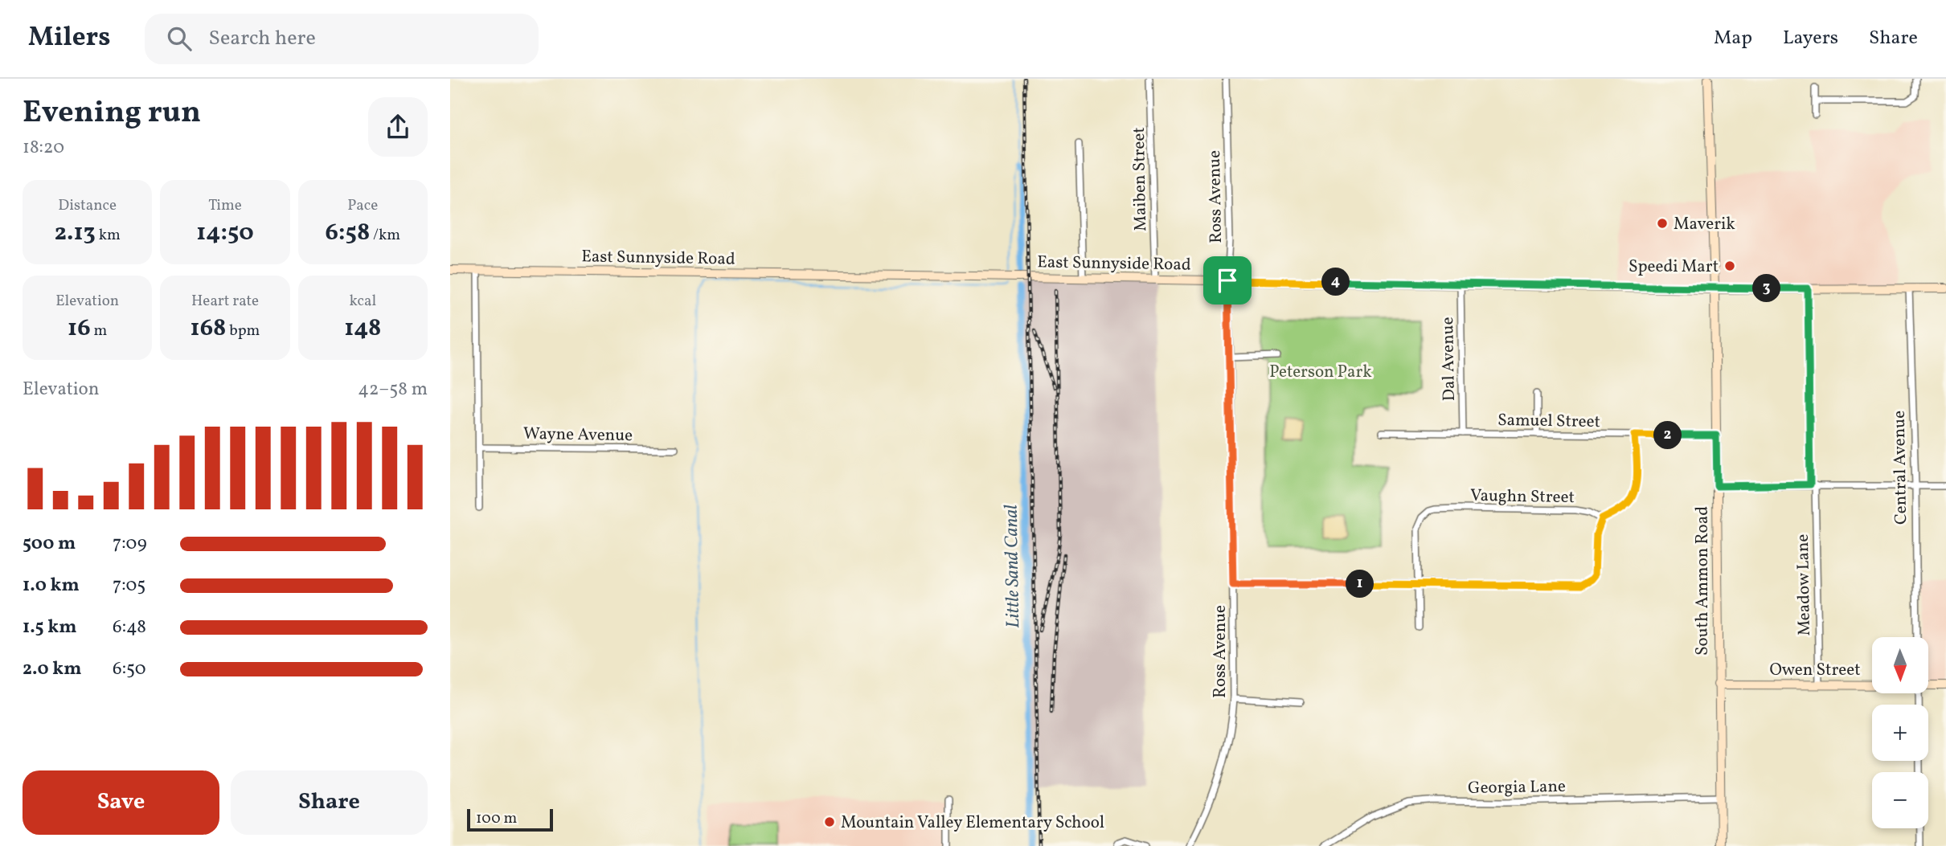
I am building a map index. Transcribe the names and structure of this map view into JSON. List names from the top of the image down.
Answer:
{
  "streets": {
    "main road": ["East Sunnyside Road", "South Ammon Road", "Owen Street"],
    "street": [
      "Maiben Street",
      "Ross Avenue",
      "Dal Avenue",
      "Samuel Street",
      "Wayne Avenue",
      "Central Avenue",
      "Vaughn Street",
      "Meadow Lane",
      "Georgia Lane"
    ]
  },
  "crossings": [
    ["Maiben Street", "East Sunnyside Road"],
    ["Ross Avenue", "East Sunnyside Road"],
    ["East Sunnyside Road", "Dal Avenue"],
    ["East Sunnyside Road", "Central Avenue"],
    ["East Sunnyside Road", "South Ammon Road"],
    ["East Sunnyside Road", "Meadow Lane"],
    ["Dal Avenue", "Samuel Street"],
    ["Samuel Street", "South Ammon Road"],
    ["South Ammon Road", "Owen Street"],
    ["South Ammon Road", "Georgia Lane"],
    ["Meadow Lane", "Owen Street"]
  ],
  "water": ["Little Sand Canal"],
  "parks": ["Peterson Park"],
  "places": ["Maverik", "Speedi Mart", "Mountain Valley Elementary School"],
  "scale_bar": "100 m",
  "north": "bottom",
  "page": {
    "header": "Milers",
    "search": "Search here",
    "nav": ["Map", "Layers", "Share"],
    "heading": ["Evening run", "18:20"],
    "stats": [
      ["Distance", "2.13 km"],
      ["Time", "14:50"],
      ["Pace", "6:58 /km"],
      ["Elevation", "16 m"],
      ["Heart rate", "168 bpm"],
      ["kcal", "148"]
    ],
    "pins": [
      "4",
      "3",
      "2",
      "1"
    ],
    "chart": ["Elevation", "42–58 m"],
    "list": [
      {
        "name": "500 m",
        "note": "7:09"
      },
      {
        "name": "1.0 km",
        "note": "7:05"
      },
      {
        "name": "1.5 km",
        "note": "6:48"
      },
      {
        "name": "2.0 km",
        "note": "6:50"
      }
    ],
    "map_buttons": ["+", "−"],
    "buttons": ["Save", "Share"],
    "scale": "100 m"
  }
}
